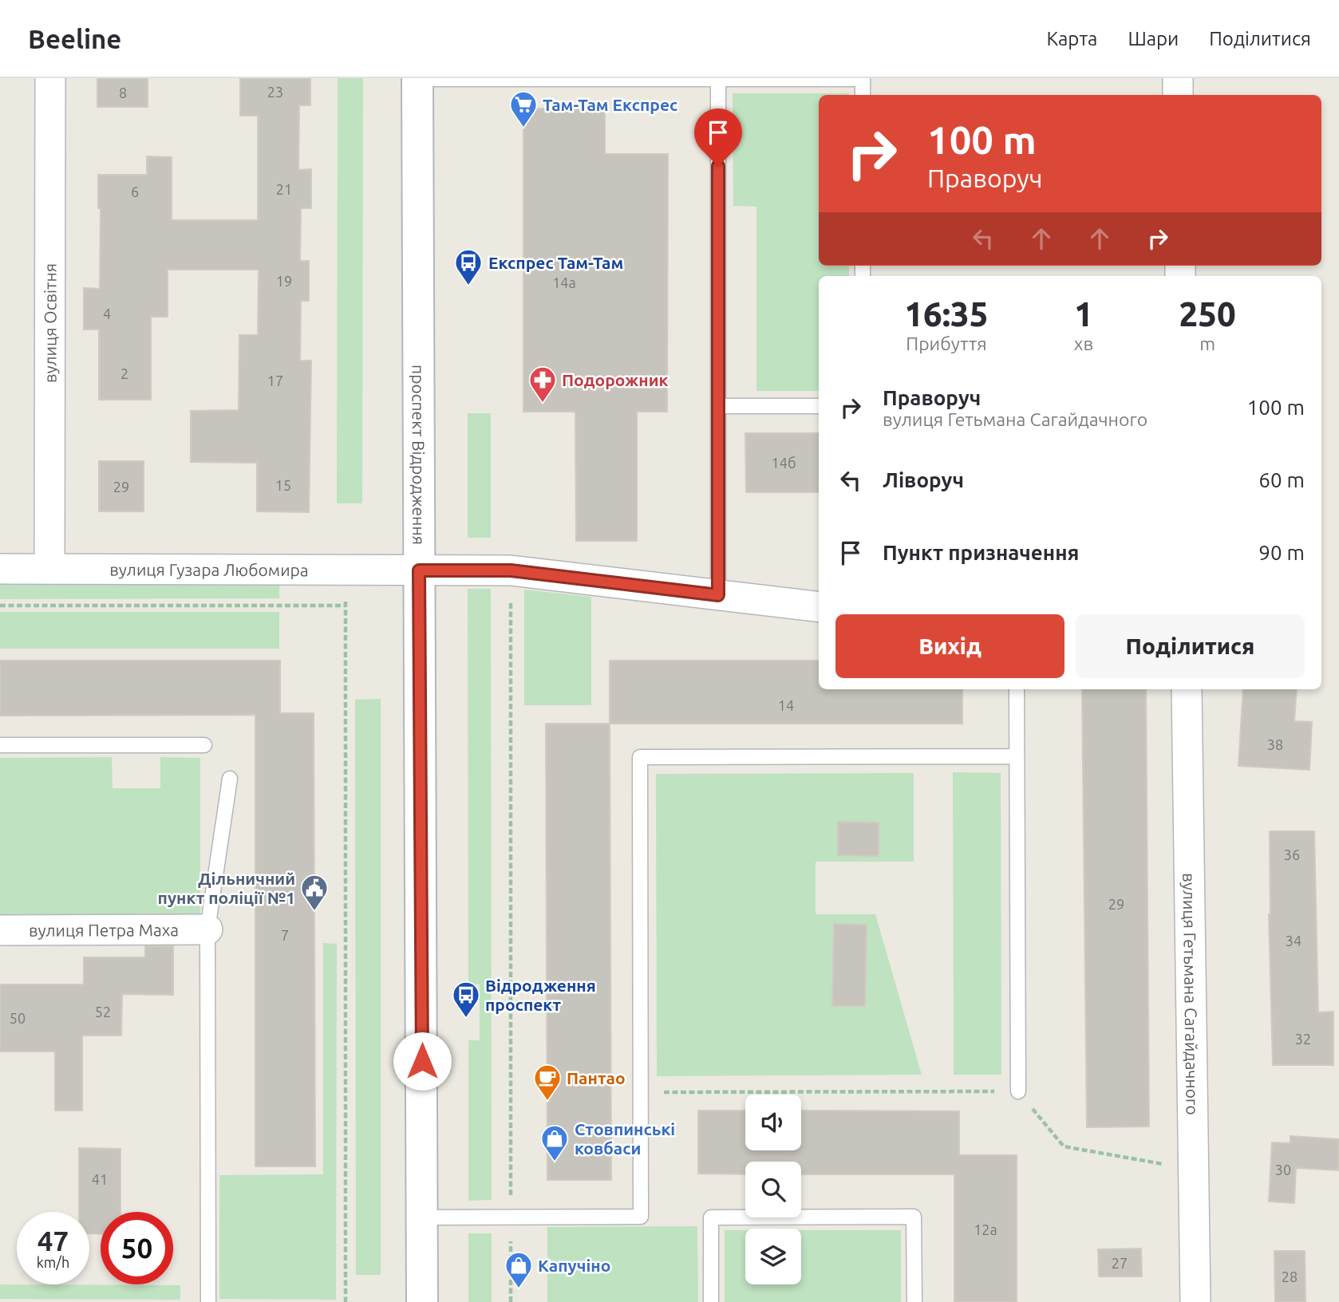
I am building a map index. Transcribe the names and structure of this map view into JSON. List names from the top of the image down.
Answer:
{
  "streets": {
    "main road": ["проспект Відродження"],
    "street": [
      "вулиця Освітня",
      "вулиця Гузара Любомира",
      "вулиця Петра Маха",
      "вулиця Гетьмана Сагайдачного"
    ]
  },
  "crossings": [
    ["вулиця Освітня", "вулиця Гузара Любомира"],
    ["проспект Відродження", "вулиця Гузара Любомира"]
  ],
  "places": {
    "supermarket": ["Там-Там Експрес"],
    "bus stop": ["Експрес Там-Там", "Відродження проспект"],
    "pharmacy": ["Подорожник"],
    "public building": ["Дільничний пункт поліції №1"],
    "cafe": ["Пантао"],
    "shop": ["Стовпинські ковбаси", "Капучіно"]
  },
  "house_numbers": [
    "23",
    "8",
    "21",
    "6",
    "19",
    "14а",
    "4",
    "2",
    "17",
    "14б",
    "15",
    "29",
    "14",
    "38",
    "36",
    "29",
    "7",
    "34",
    "52",
    "50",
    "32",
    "30",
    "41",
    "12а",
    "27",
    "28"
  ],
  "page": {
    "header": "Beeline",
    "nav": ["Карта", "Шари", "Поділитися"],
    "turn": ["100 m", "Праворуч"],
    "eta": [
      "16:35",
      "Прибуття",
      "1",
      "хв",
      "250",
      "m"
    ],
    "list": [
      {
        "name": "Праворуч",
        "note": "вулиця Гетьмана Сагайдачного",
        "value": "100 m"
      },
      {
        "name": "Ліворуч",
        "value": "60 m"
      },
      {
        "name": "Пункт призначення",
        "value": "90 m"
      }
    ],
    "buttons": ["Вихід", "Поділитися"],
    "speed": "47 km/h",
    "limit": "50"
  }
}
